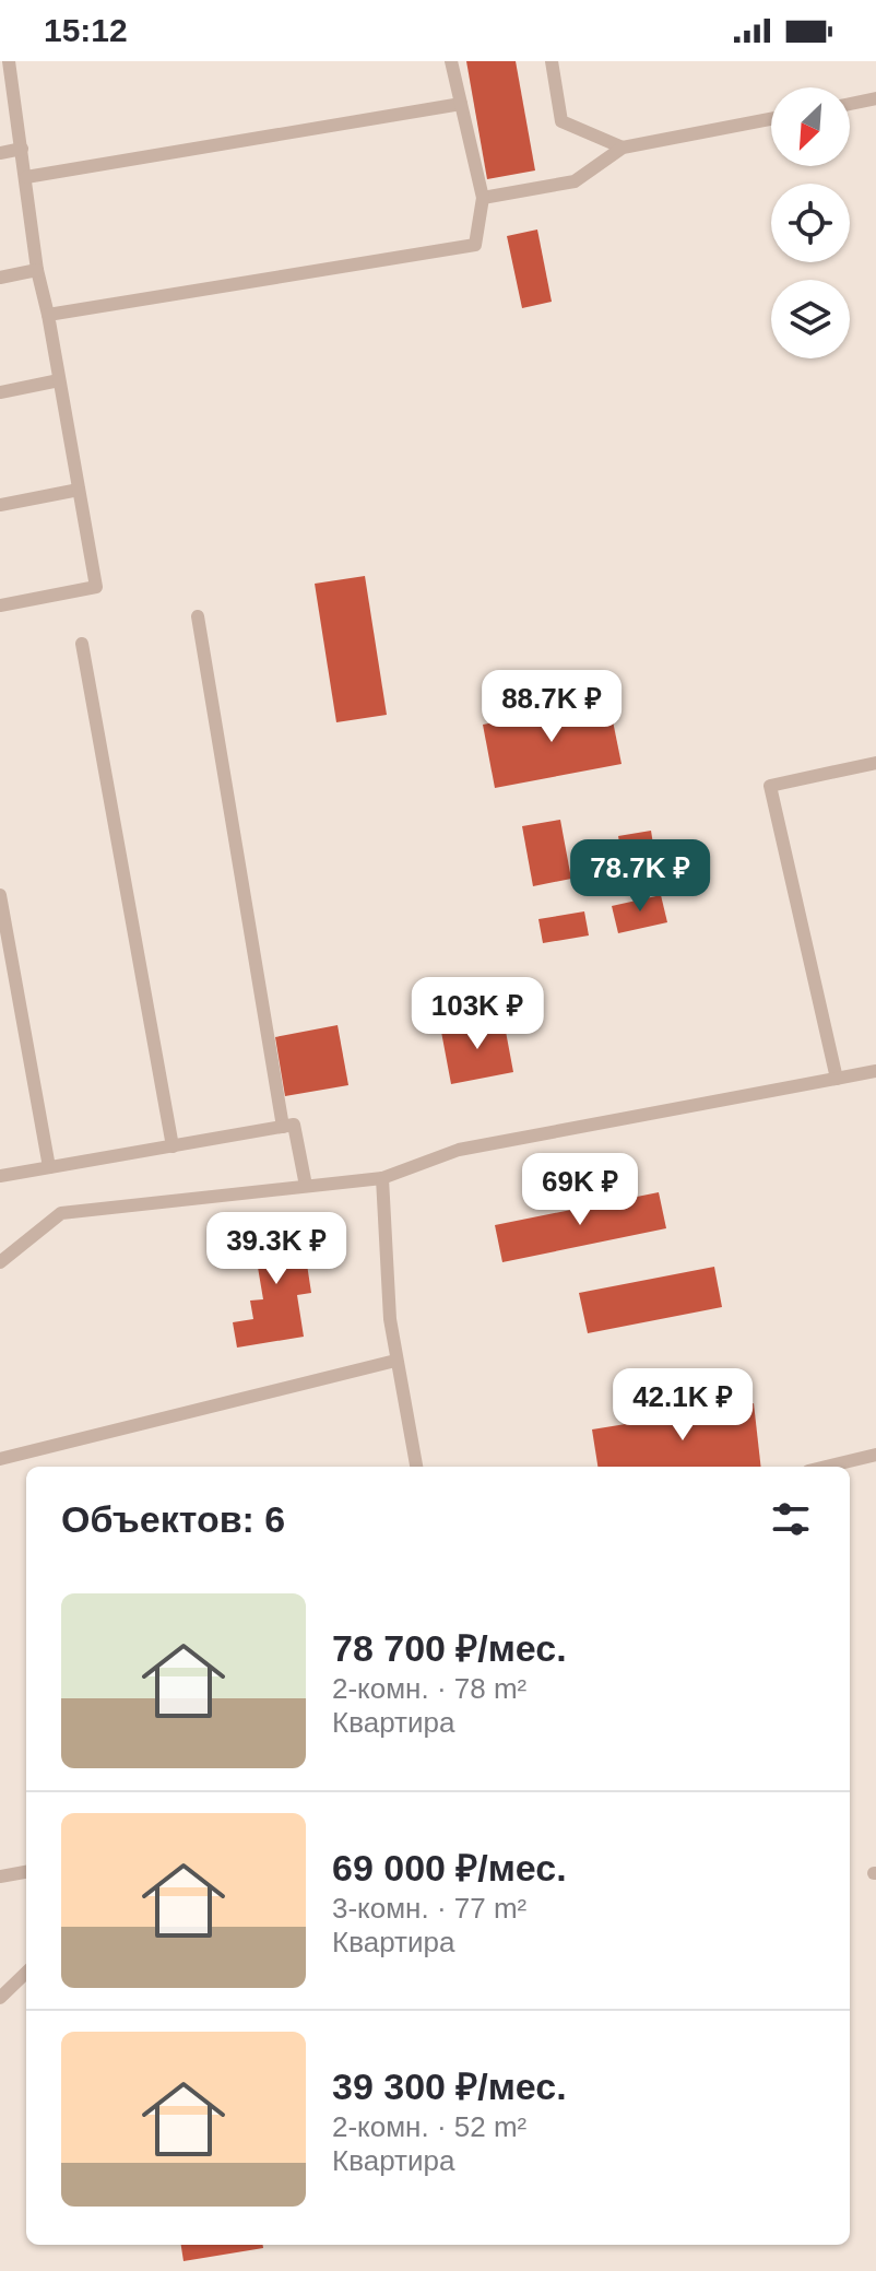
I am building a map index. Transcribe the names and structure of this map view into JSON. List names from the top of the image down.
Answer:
{
  "north": "bottom left",
  "page": {
    "status": "15:12",
    "price": [
      "88.7K ₽",
      "78.7K ₽",
      "103K ₽",
      "69K ₽",
      "39.3K ₽",
      "42.1K ₽"
    ],
    "heading": "Объектов: 6",
    "list": [
      {
        "name": "78 700 ₽/мес.",
        "note": "2-комн. · 78 m² · Квартира"
      },
      {
        "name": "69 000 ₽/мес.",
        "note": "3-комн. · 77 m² · Квартира"
      },
      {
        "name": "39 300 ₽/мес.",
        "note": "2-комн. · 52 m² · Квартира"
      }
    ]
  }
}
